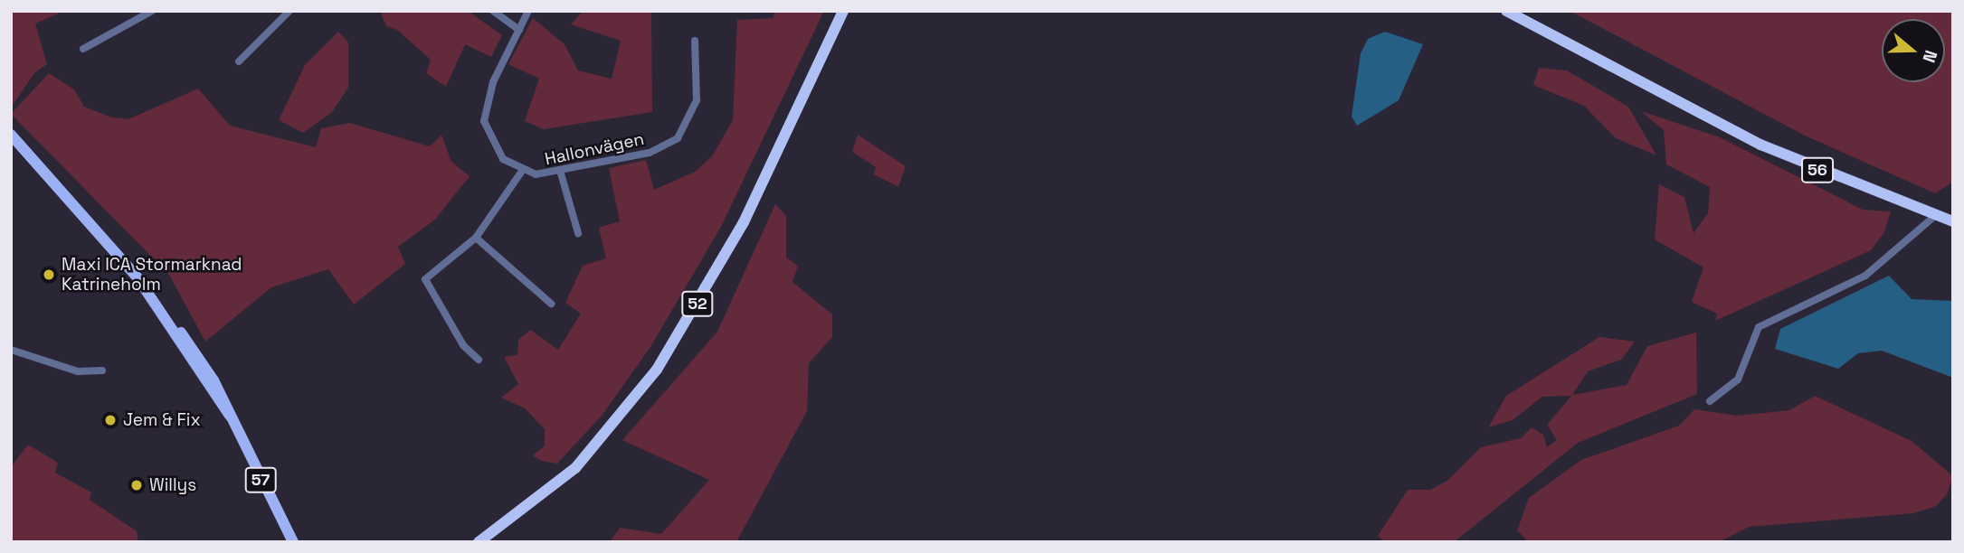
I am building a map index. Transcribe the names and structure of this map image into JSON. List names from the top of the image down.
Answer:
{
  "streets": {
    "highway": ["56", "52"],
    "main road": ["57"],
    "street": ["Hallonvägen"]
  },
  "places": ["Maxi ICA Stormarknad Katrineholm", "Jem & Fix", "Willys"],
  "north": "right"
}
